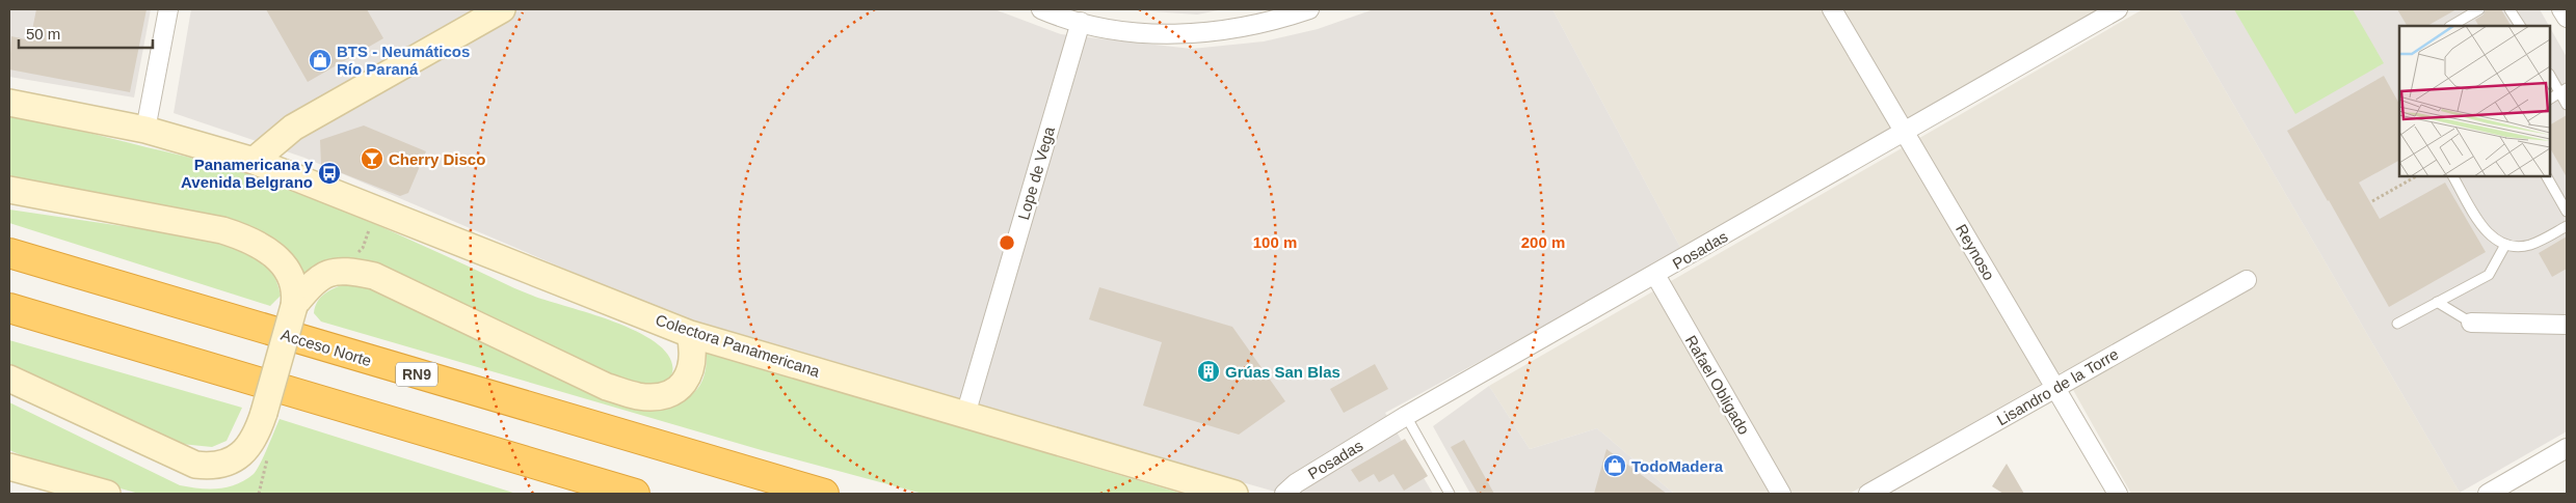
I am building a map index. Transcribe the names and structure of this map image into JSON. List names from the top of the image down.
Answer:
{
  "streets": {
    "highway": ["Acceso Norte", "RN9"],
    "main road": ["Colectora Panamericana"],
    "street": [
      "Lope de Vega",
      "Posadas",
      "Reynoso",
      "Rafael Obligado",
      "Lisandro de la Torre"
    ]
  },
  "crossings": [
    ["Lope de Vega", "Colectora Panamericana"],
    ["Posadas", "Reynoso"],
    ["Posadas", "Rafael Obligado"],
    ["Reynoso", "Lisandro de la Torre"]
  ],
  "places": {
    "shop": ["BTS - Neumáticos Río Paraná", "TodoMadera"],
    "bar": ["Cherry Disco"],
    "bus stop": ["Panamericana y Avenida Belgrano"],
    "building": ["Grúas San Blas"]
  },
  "scale_bar": "50 m",
  "rings": ["100 m", "200 m"]
}
